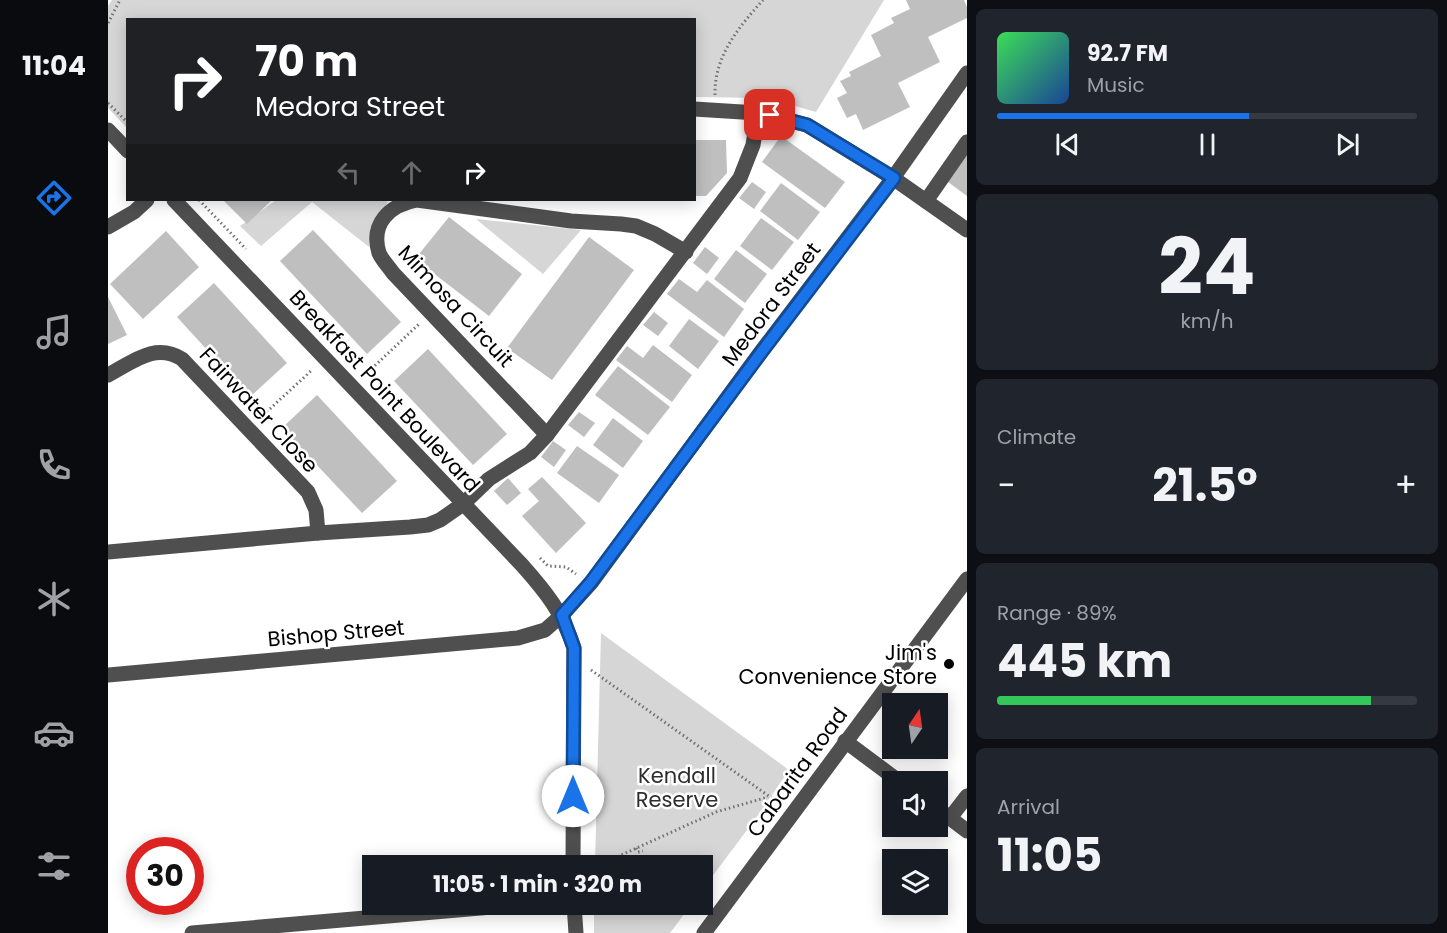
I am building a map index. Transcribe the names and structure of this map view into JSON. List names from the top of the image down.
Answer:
{
  "streets": {
    "street": [
      "Medora Street",
      "Mimosa Circuit",
      "Breakfast Point Boulevard",
      "Fairwater Close",
      "Bishop Street",
      "Cabarita Road"
    ]
  },
  "crossings": [
    ["Medora Street", "Breakfast Point Boulevard"],
    ["Medora Street", "Bishop Street"],
    ["Breakfast Point Boulevard", "Bishop Street"]
  ],
  "parks": ["Kendall Reserve"],
  "places": ["Jim's Convenience Store"],
  "north": "top",
  "page": {
    "tabs": "11:04",
    "turn": ["70 m", "Medora Street"],
    "song": ["92.7 FM", "Music"],
    "tile": [
      ["24", "km/h"],
      "Climate",
      ["Range · 89%", "445 km"],
      ["Arrival", "11:05"]
    ],
    "heat": ["−", "21.5°", "+"],
    "limit": "30",
    "trip": "11:05 · 1 min · 320 m"
  }
}
